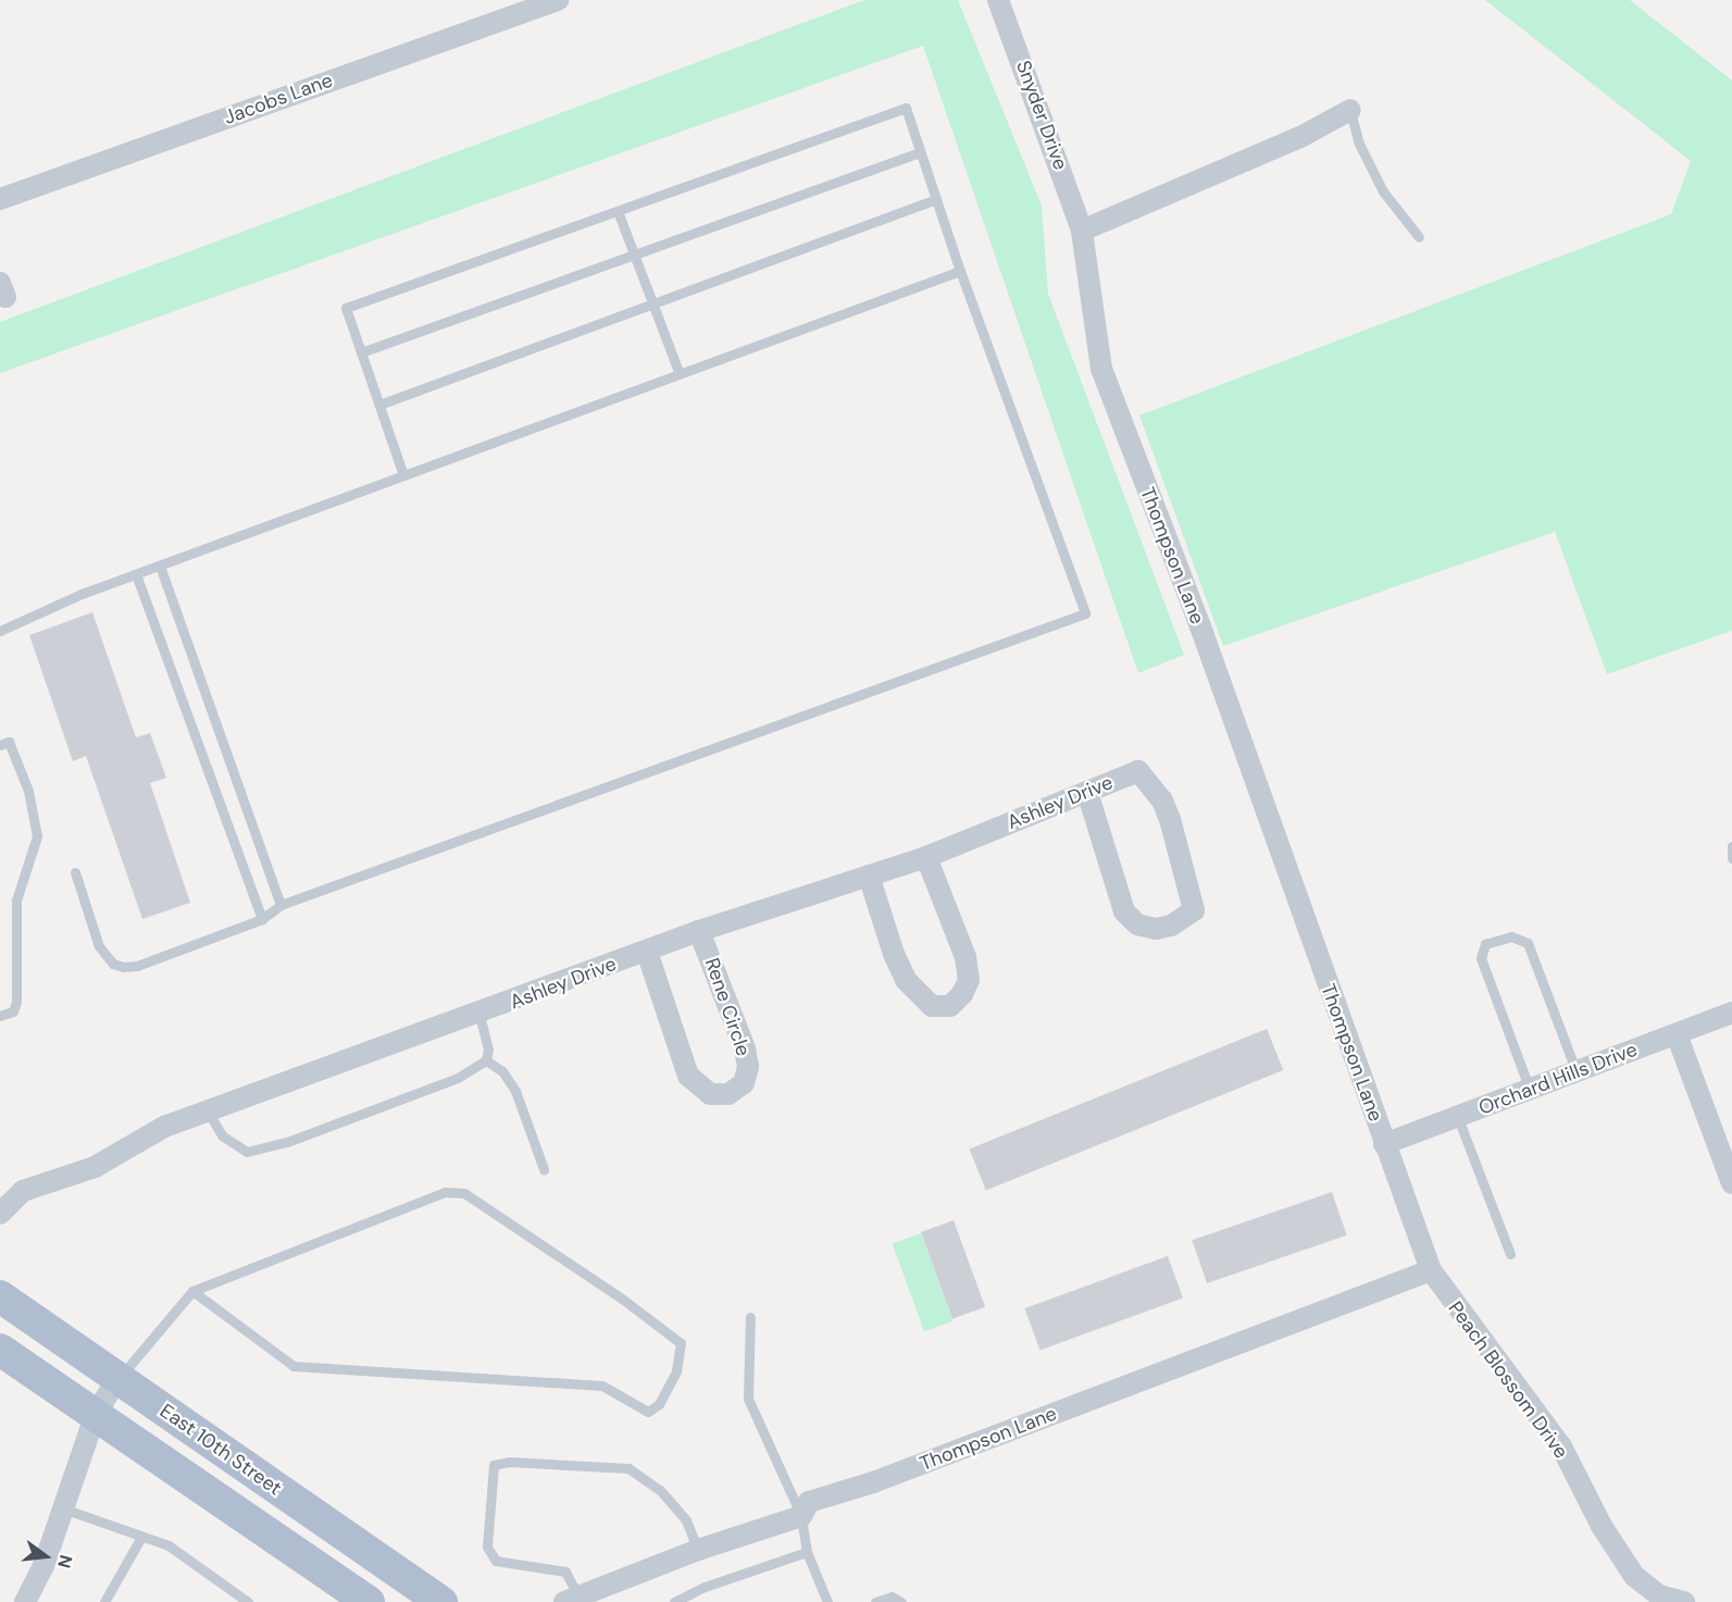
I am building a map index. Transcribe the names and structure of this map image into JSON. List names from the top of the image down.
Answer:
{
  "streets": {
    "main road": ["East 10th Street"],
    "street": [
      "Jacobs Lane",
      "Snyder Drive",
      "Thompson Lane",
      "Ashley Drive",
      "Rene Circle",
      "Orchard Hills Drive",
      "Peach Blossom Drive"
    ]
  },
  "crossings": [
    ["Snyder Drive", "Thompson Lane"],
    ["Thompson Lane", "Orchard Hills Drive"],
    ["Thompson Lane", "Peach Blossom Drive"],
    ["Ashley Drive", "Rene Circle"]
  ],
  "north": "right"
}
